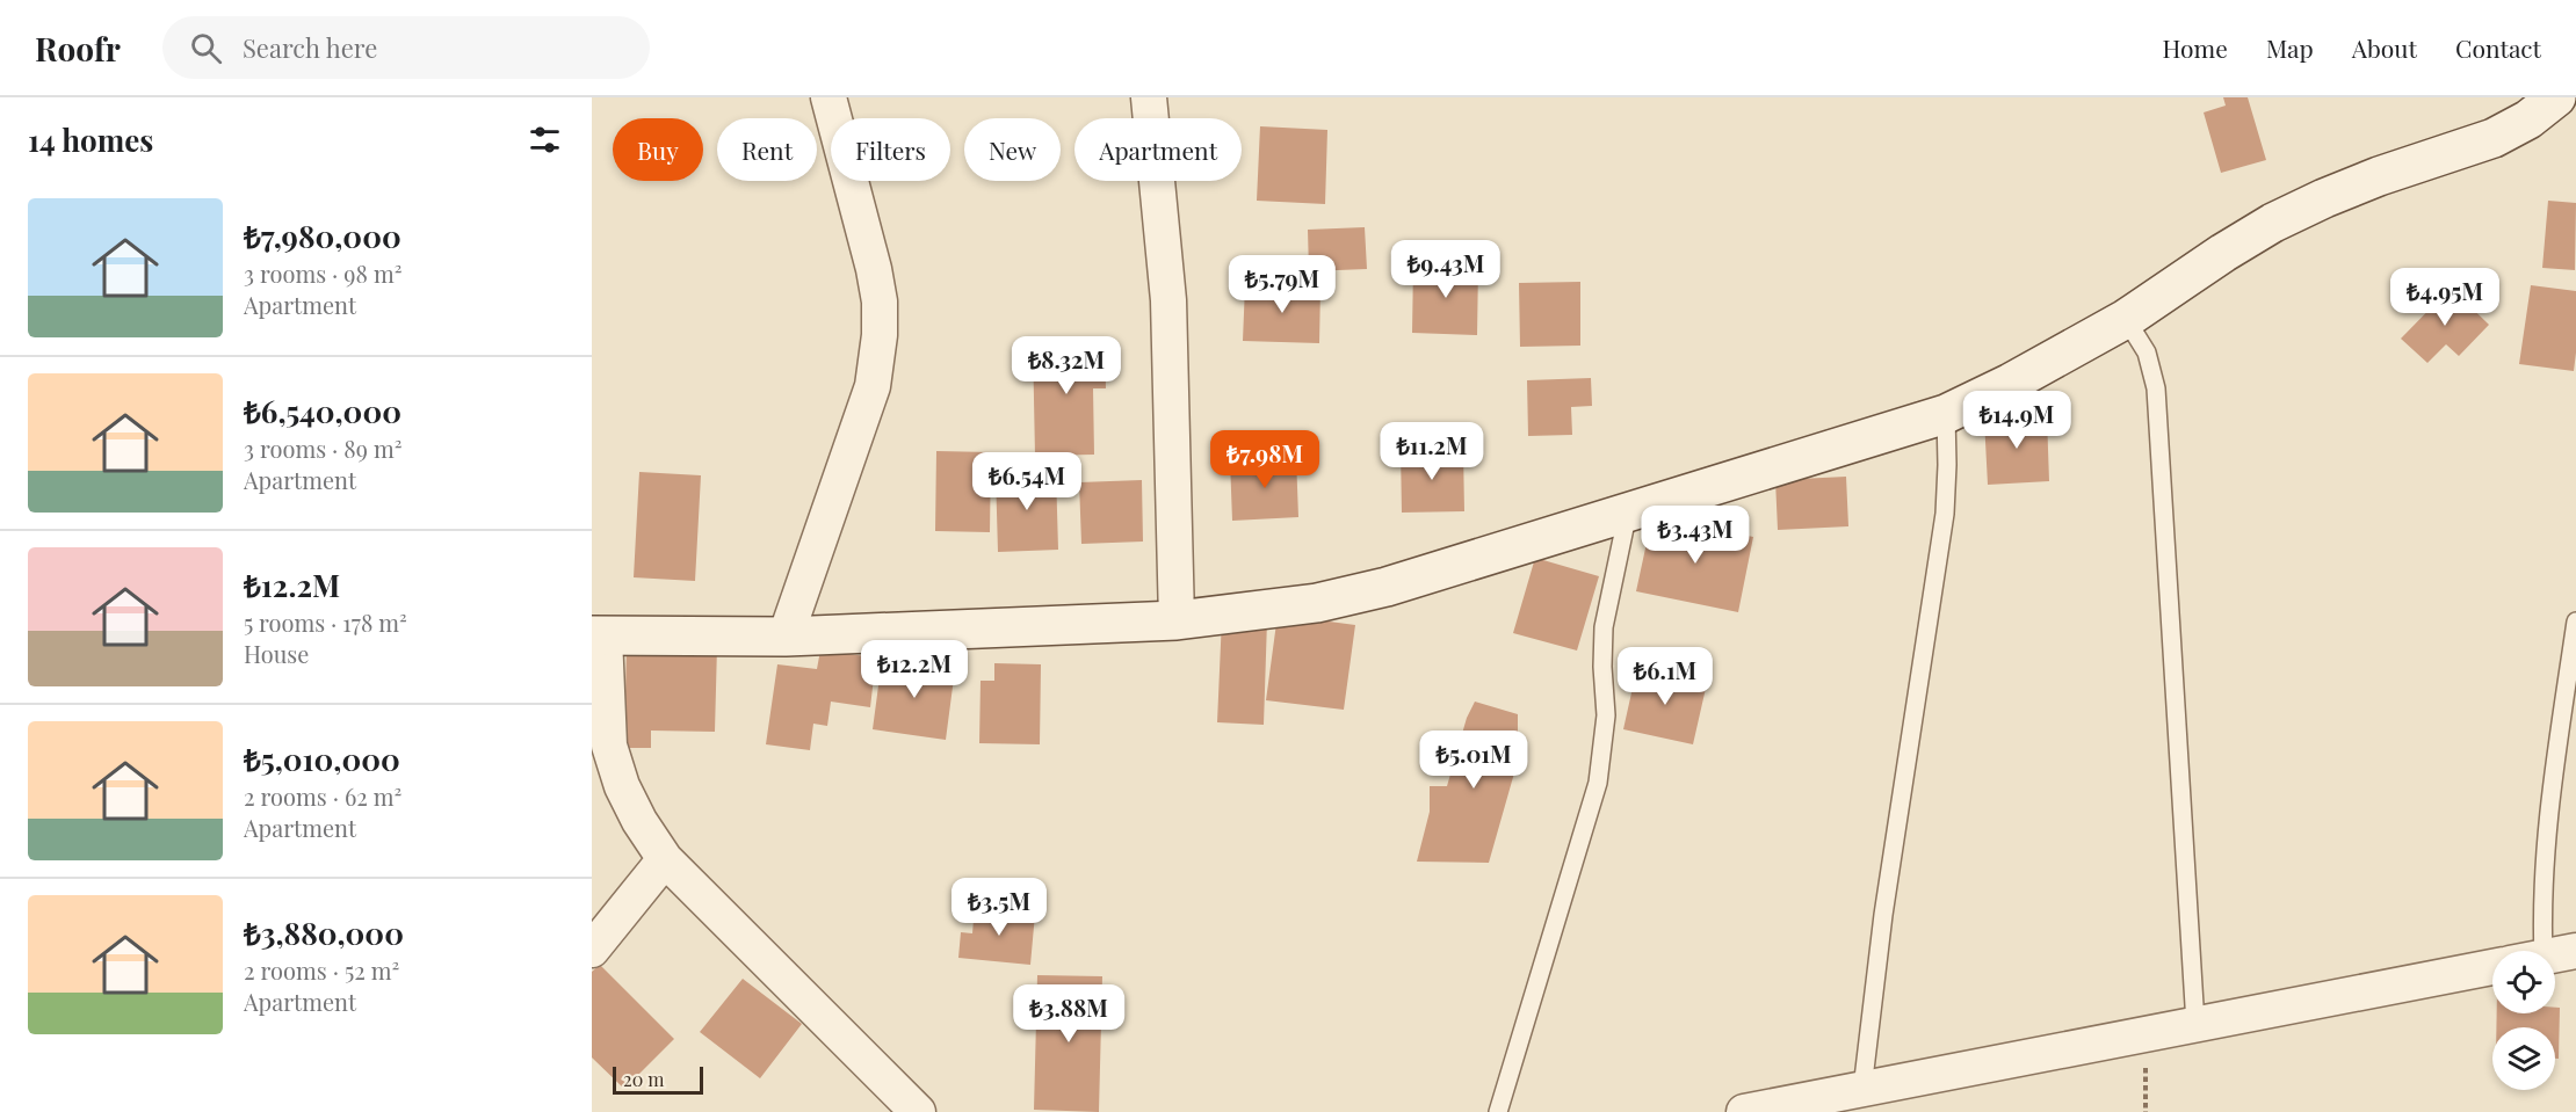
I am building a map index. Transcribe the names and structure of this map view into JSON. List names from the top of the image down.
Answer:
{
  "scale_bar": "20 m",
  "page": {
    "header": "Roofr",
    "search": "Search here",
    "nav": [
      "Home",
      "Map",
      "About",
      "Contact"
    ],
    "heading": "14 homes",
    "chip": [
      "Buy",
      "Rent",
      "Filters",
      "New",
      "Apartment"
    ],
    "list": [
      {
        "name": "₺7,980,000",
        "note": "3 rooms · 98 m² · Apartment"
      },
      {
        "name": "₺6,540,000",
        "note": "3 rooms · 89 m² · Apartment"
      },
      {
        "name": "₺12.2M",
        "note": "5 rooms · 178 m² · House"
      },
      {
        "name": "₺5,010,000",
        "note": "2 rooms · 62 m² · Apartment"
      },
      {
        "name": "₺3,880,000",
        "note": "2 rooms · 52 m² · Apartment"
      }
    ],
    "price": [
      "₺9.43M",
      "₺5.79M",
      "₺4.95M",
      "₺8.32M",
      "₺14.9M",
      "₺11.2M",
      "₺7.98M",
      "₺6.54M",
      "₺3.43M",
      "₺12.2M",
      "₺6.1M",
      "₺5.01M",
      "₺3.5M",
      "₺3.88M"
    ],
    "scale": "20 m"
  }
}
